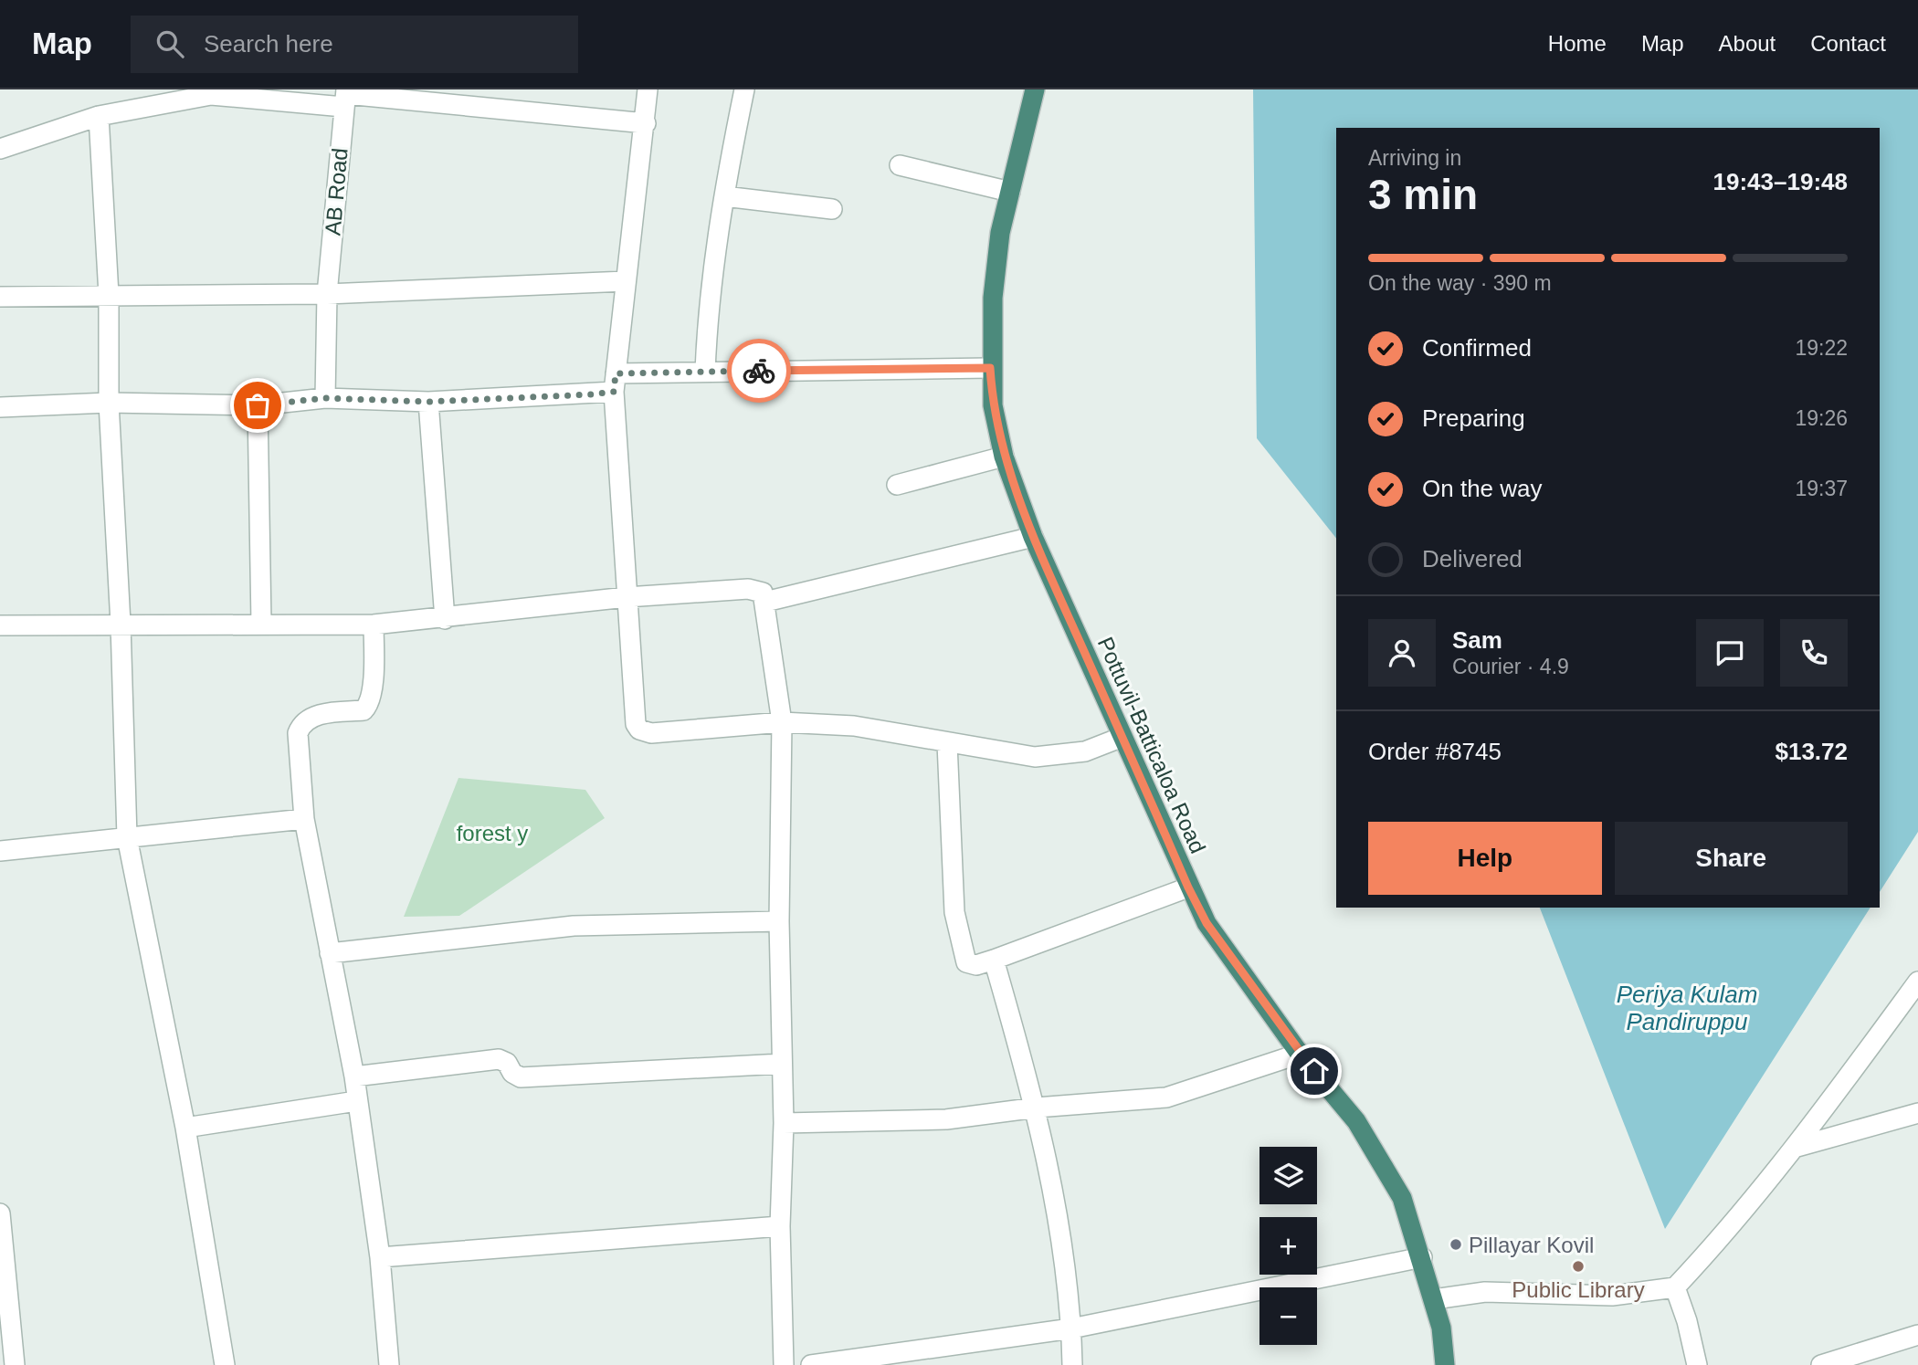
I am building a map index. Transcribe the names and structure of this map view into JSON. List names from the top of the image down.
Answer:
{
  "streets": {
    "highway": ["Pottuvil-Batticaloa Road"],
    "street": ["AB Road"]
  },
  "water": ["Periya Kulam Pandiruppu"],
  "parks": ["forest y"],
  "places": ["Pillayar Kovil", "Public Library"],
  "page": {
    "header": "Map",
    "search": "Search here",
    "nav": [
      "Home",
      "Map",
      "About",
      "Contact"
    ],
    "heading": ["3 min", "Arriving in", "19:43–19:48"],
    "panel": [
      "Sam",
      "Courier · 4.9",
      "Order #8745",
      "$13.72"
    ],
    "bar": "On the way · 390 m",
    "list": [
      ["Confirmed", "19:22"],
      ["Preparing", "19:26"],
      ["On the way", "19:37"],
      "Delivered"
    ],
    "buttons": ["Help", "Share"],
    "map_buttons": ["+", "−"]
  }
}
